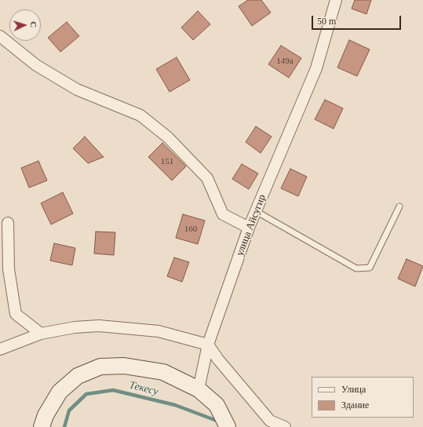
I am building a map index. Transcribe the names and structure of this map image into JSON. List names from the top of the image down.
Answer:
{
  "streets": {
    "street": ["улица Айсугир"]
  },
  "water": ["Текесу"],
  "house_numbers": ["149а", "151", "160"],
  "legend": ["Улица", "Здание"],
  "scale_bar": "50 m",
  "north": "right"
}
